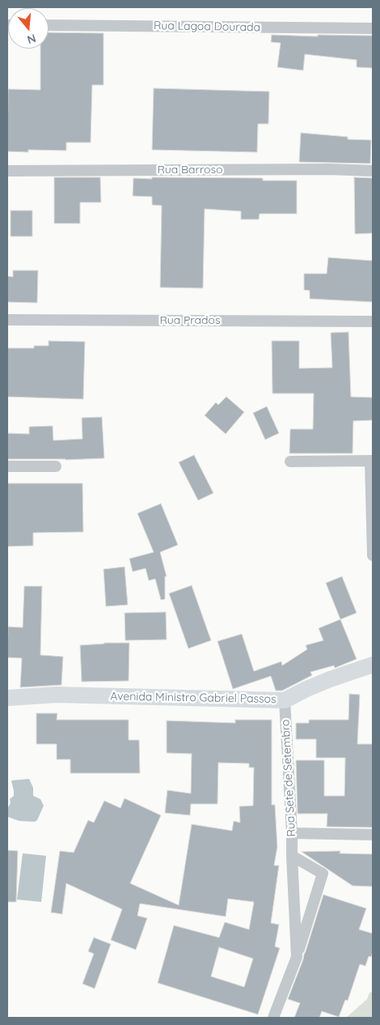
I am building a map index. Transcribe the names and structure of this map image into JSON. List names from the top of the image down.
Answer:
{
  "streets": {
    "main road": ["Avenida Ministro Gabriel Passos"],
    "street": [
      "Rua Lagoa Dourada",
      "Rua Barroso",
      "Rua Prados",
      "Rua Sete de Setembro"
    ]
  },
  "crossings": [
    ["Avenida Ministro Gabriel Passos", "Rua Sete de Setembro"]
  ],
  "north": "bottom"
}
